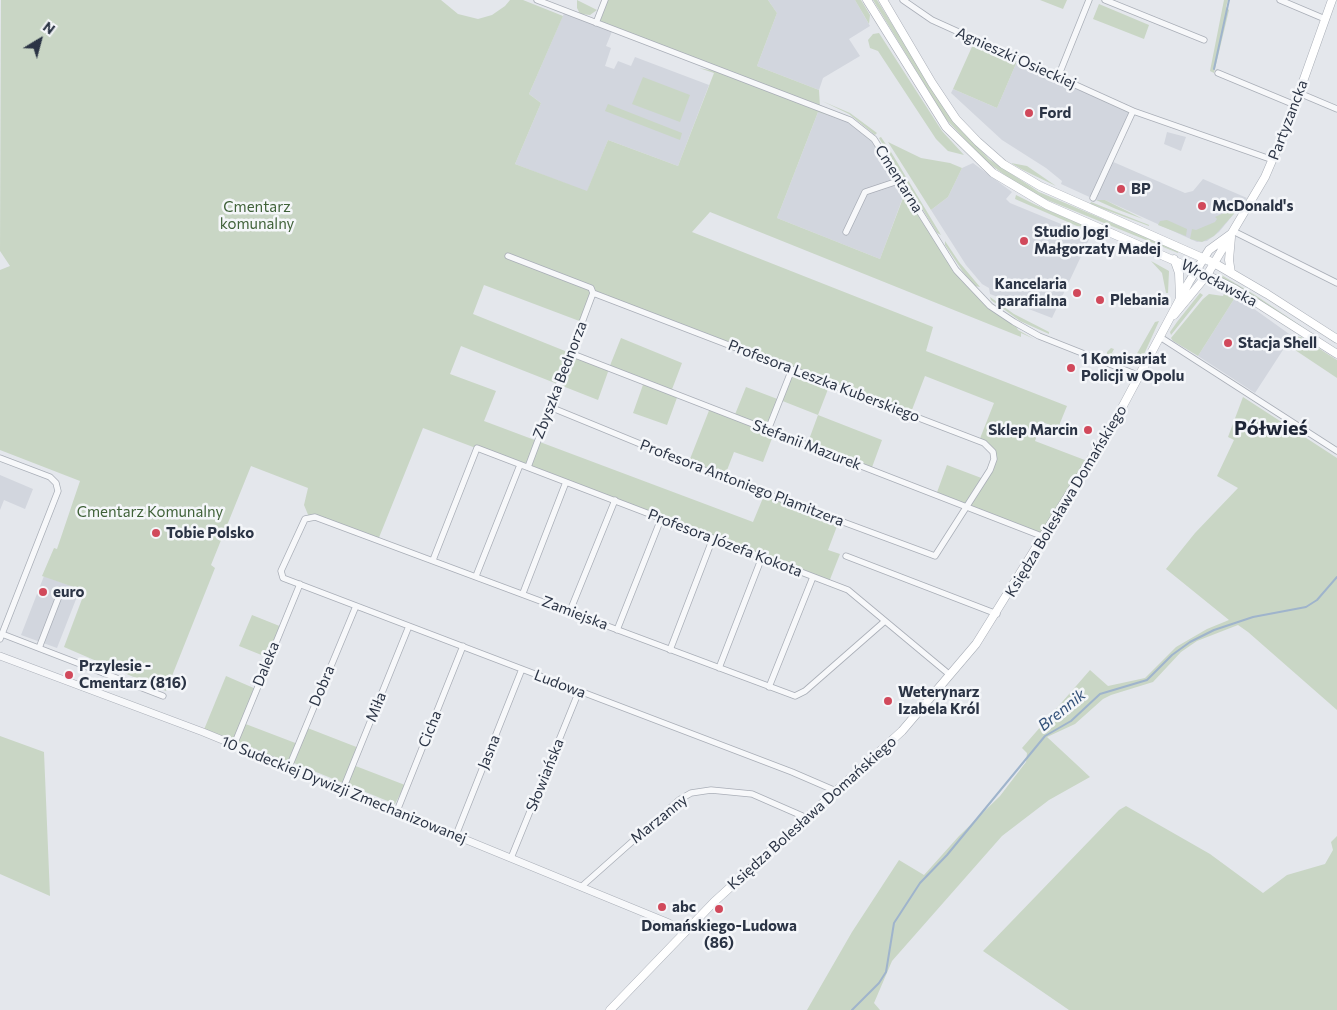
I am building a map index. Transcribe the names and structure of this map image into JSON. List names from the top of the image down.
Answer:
{
  "streets": {
    "main road": ["Partyzancka", "Wrocławska", "Księdza Bolesława Domańskiego"],
    "street": [
      "Agnieszki Osieckiej",
      "Cmentarna",
      "Zbyszka Bednorza",
      "Profesora Leszka Kuberskiego",
      "Stefanii Mazurek",
      "Profesora Antoniego Plamitzera",
      "Profesora Józefa Kokota",
      "Zamiejska",
      "Daleka",
      "Ludowa",
      "Dobra",
      "Miła",
      "Cicha",
      "Jasna",
      "Słowiańska",
      "10 Sudeckiej Dywizji Zmechanizowanej",
      "Marzanny"
    ]
  },
  "crossings": [
    ["Agnieszki Osieckiej", "Partyzancka"],
    ["Partyzancka", "Wrocławska"],
    ["Partyzancka", "Księdza Bolesława Domańskiego"],
    ["Cmentarna", "Księdza Bolesława Domańskiego"],
    ["Wrocławska", "Księdza Bolesława Domańskiego"],
    ["Zbyszka Bednorza", "Profesora Leszka Kuberskiego"],
    ["Zbyszka Bednorza", "Stefanii Mazurek"],
    ["Zbyszka Bednorza", "Profesora Antoniego Plamitzera"],
    ["Zbyszka Bednorza", "Profesora Józefa Kokota"],
    ["Profesora Leszka Kuberskiego", "Stefanii Mazurek"],
    ["Profesora Leszka Kuberskiego", "Profesora Antoniego Plamitzera"],
    ["Stefanii Mazurek", "Profesora Antoniego Plamitzera"],
    ["Stefanii Mazurek", "Księdza Bolesława Domańskiego"],
    ["Księdza Bolesława Domańskiego", "Profesora Józefa Kokota"],
    ["Księdza Bolesława Domańskiego", "Ludowa"],
    ["Księdza Bolesława Domańskiego", "10 Sudeckiej Dywizji Zmechanizowanej"],
    ["Księdza Bolesława Domańskiego", "Marzanny"],
    ["Profesora Józefa Kokota", "Zamiejska"],
    ["Zamiejska", "Ludowa"],
    ["Daleka", "Ludowa"],
    ["Daleka", "10 Sudeckiej Dywizji Zmechanizowanej"],
    ["Ludowa", "Dobra"],
    ["Ludowa", "Miła"],
    ["Ludowa", "Cicha"],
    ["Ludowa", "Jasna"],
    ["Ludowa", "Słowiańska"],
    ["Dobra", "10 Sudeckiej Dywizji Zmechanizowanej"],
    ["Miła", "10 Sudeckiej Dywizji Zmechanizowanej"],
    ["Cicha", "10 Sudeckiej Dywizji Zmechanizowanej"],
    ["Jasna", "10 Sudeckiej Dywizji Zmechanizowanej"],
    ["Słowiańska", "10 Sudeckiej Dywizji Zmechanizowanej"],
    ["10 Sudeckiej Dywizji Zmechanizowanej", "Marzanny"]
  ],
  "districts": ["Półwieś"],
  "water": ["Brennik"],
  "parks": ["Cmentarz komunalny", "Cmentarz Komunalny"],
  "places": [
    "Ford",
    "BP",
    "McDonald's",
    "Studio Jogi Małgorzaty Madej",
    "Kancelaria parafialna",
    "Plebania",
    "Stacja Shell",
    "1 Komisariat Policji w Opolu",
    "Sklep Marcin",
    "Tobie Polsko",
    "euro",
    "Przylesie - Cmentarz (816)",
    "Weterynarz Izabela Król",
    "abc",
    "Domańskiego-Ludowa (86)"
  ],
  "north": "top right"
}
